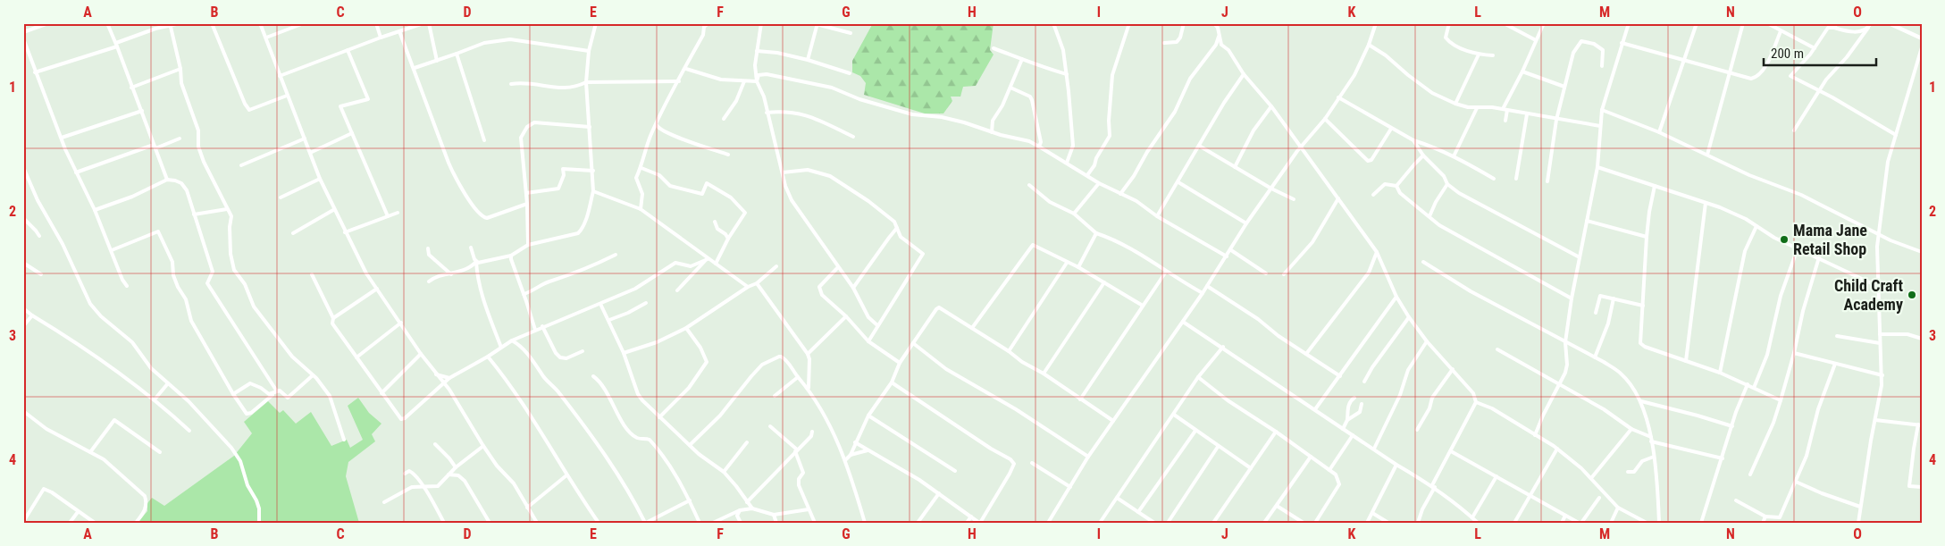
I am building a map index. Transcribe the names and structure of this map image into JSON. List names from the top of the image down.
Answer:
{
  "places": ["Mama Jane Retail Shop", "Child Craft Academy"],
  "scale_bar": "200 m",
  "grid": {
    "columns": [
      "A",
      "B",
      "C",
      "D",
      "E",
      "F",
      "G",
      "H",
      "I",
      "J",
      "K",
      "L",
      "M",
      "N",
      "O"
    ],
    "rows": [
      "1",
      "2",
      "3",
      "4"
    ]
  }
}
